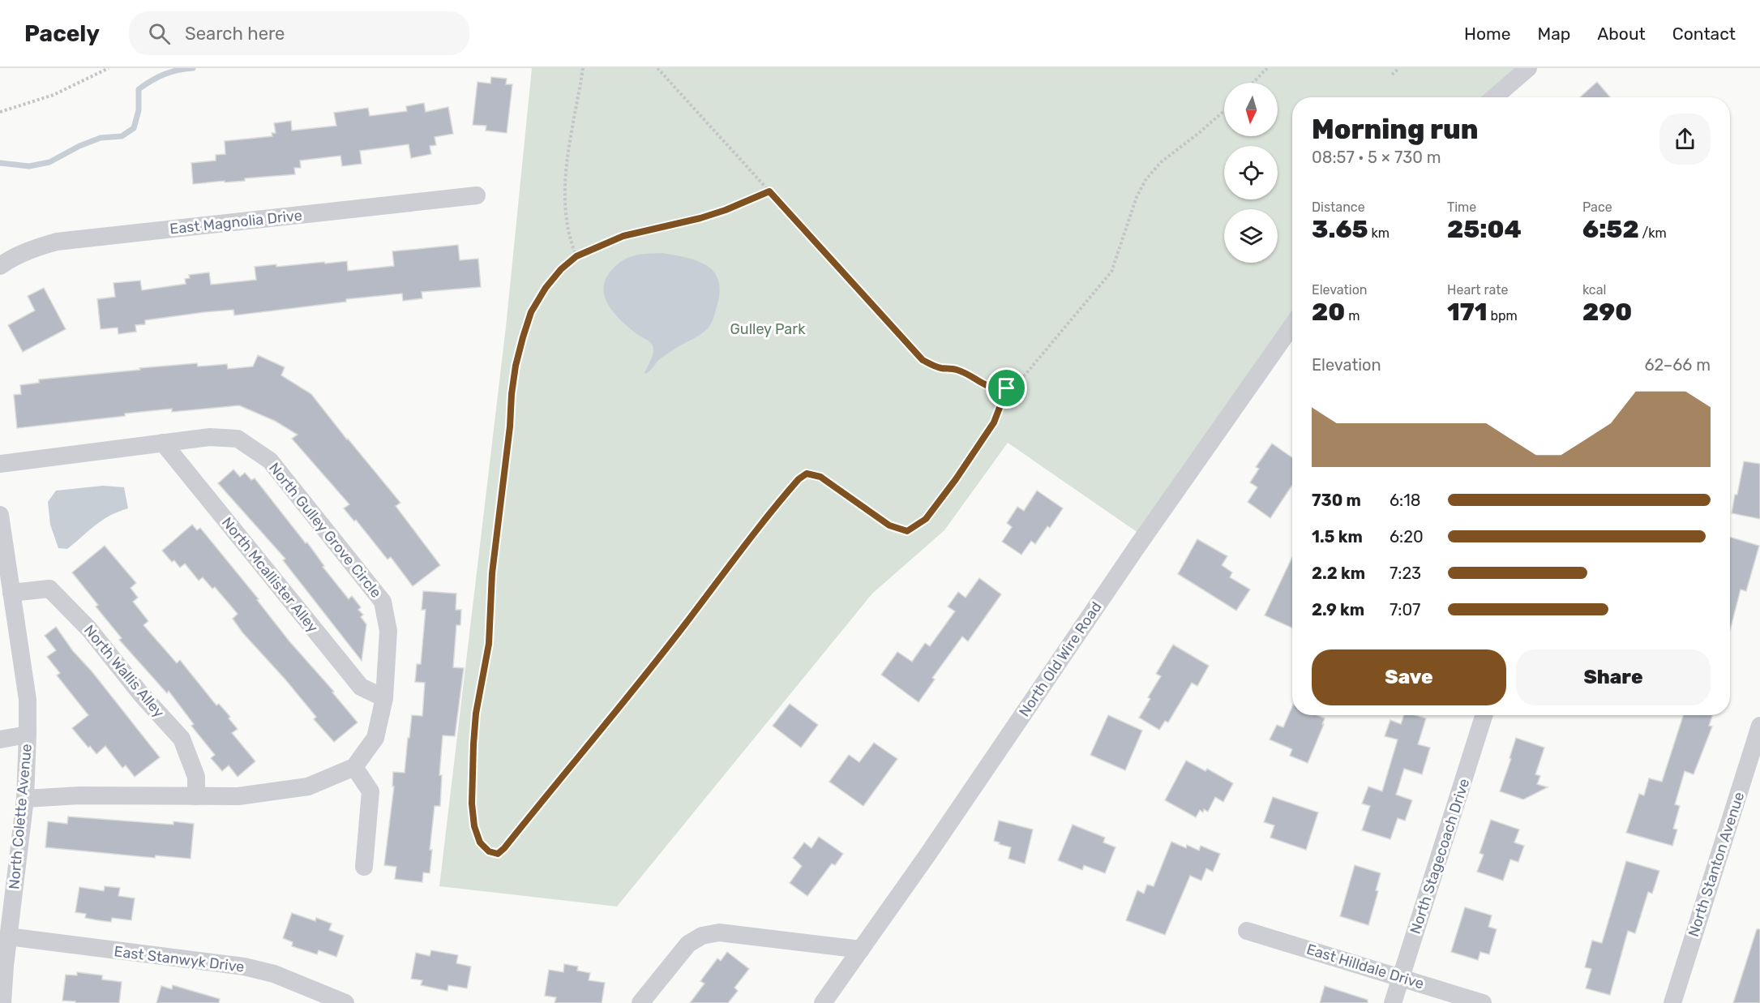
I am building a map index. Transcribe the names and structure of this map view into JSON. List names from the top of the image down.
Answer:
{
  "streets": {
    "street": [
      "East Magnolia Drive",
      "North Gulley Grove Circle",
      "North Mcallister Alley",
      "North Old Wire Road",
      "North Wallis Alley",
      "North Colette Avenue",
      "North Stagecoach Drive",
      "North Stanton Avenue",
      "East Stanwyk Drive",
      "East Hilldale Drive"
    ]
  },
  "crossings": [
    ["North Gulley Grove Circle", "North Mcallister Alley"],
    ["North Wallis Alley", "North Colette Avenue"],
    ["North Colette Avenue", "East Stanwyk Drive"],
    ["North Stagecoach Drive", "East Hilldale Drive"]
  ],
  "parks": ["Gulley Park"],
  "north": "bottom",
  "page": {
    "header": "Pacely",
    "search": "Search here",
    "nav": [
      "Home",
      "Map",
      "About",
      "Contact"
    ],
    "heading": ["Morning run", "08:57 · 5 × 730 m"],
    "stats": [
      ["Distance", "3.65 km"],
      ["Time", "25:04"],
      ["Pace", "6:52 /km"],
      ["Elevation", "20 m"],
      ["Heart rate", "171 bpm"],
      ["kcal", "290"]
    ],
    "chart": ["Elevation", "62–66 m"],
    "list": [
      {
        "name": "730 m",
        "note": "6:18"
      },
      {
        "name": "1.5 km",
        "note": "6:20"
      },
      {
        "name": "2.2 km",
        "note": "7:23"
      },
      {
        "name": "2.9 km",
        "note": "7:07"
      }
    ],
    "buttons": ["Save", "Share"]
  }
}
